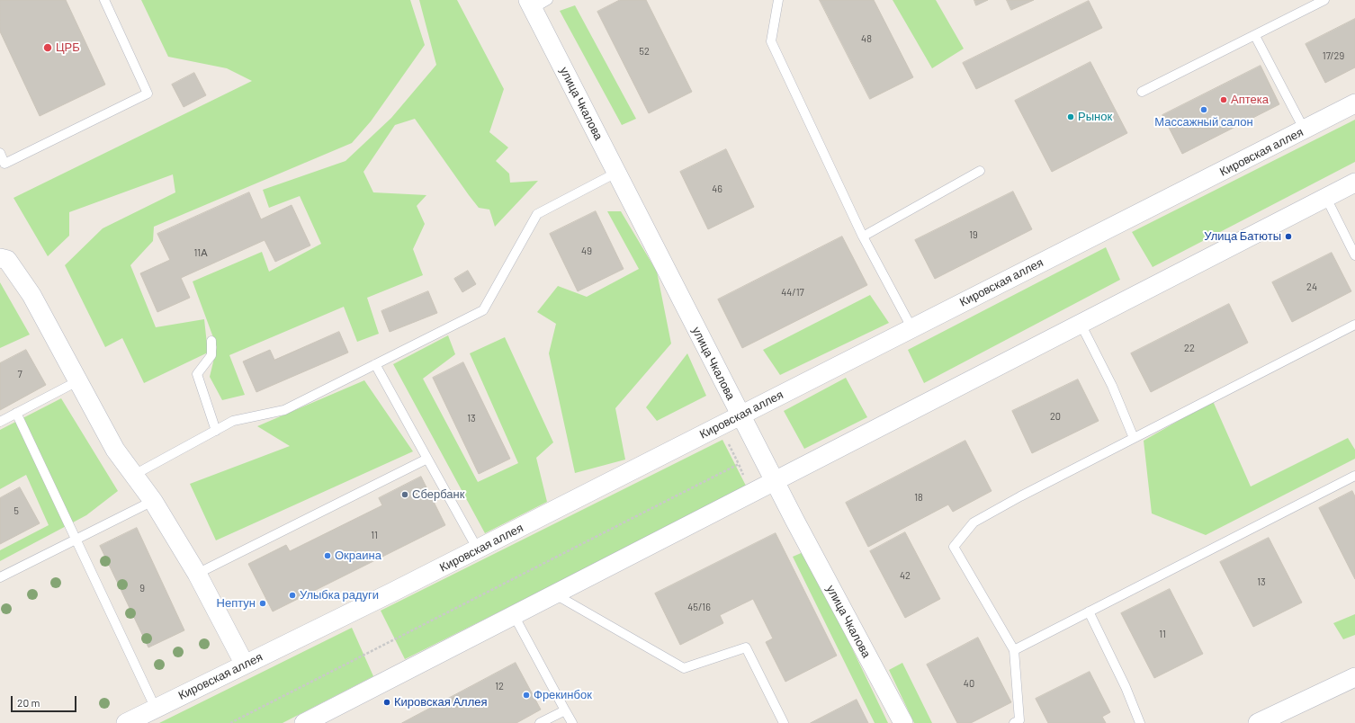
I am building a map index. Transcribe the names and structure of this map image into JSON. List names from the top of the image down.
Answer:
{
  "streets": {
    "street": ["улица Чкалова", "Кировская аллея"]
  },
  "crossings": [
    ["улица Чкалова", "Кировская аллея"]
  ],
  "places": [
    "ЦРБ",
    "Аптека",
    "Массажный салон",
    "Рынок",
    "Улица Батюты",
    "Сбербанк",
    "Окраина",
    "Улыбка радуги",
    "Нептун",
    "Фрекинбок",
    "Кировская Аллея"
  ],
  "house_numbers": [
    "48",
    "52",
    "17/29",
    "46",
    "19",
    "49",
    "11А",
    "24",
    "44/17",
    "22",
    "7",
    "20",
    "13",
    "18",
    "5",
    "11",
    "42",
    "13",
    "9",
    "45/16",
    "11",
    "40",
    "12"
  ],
  "scale_bar": "20 m"
}
